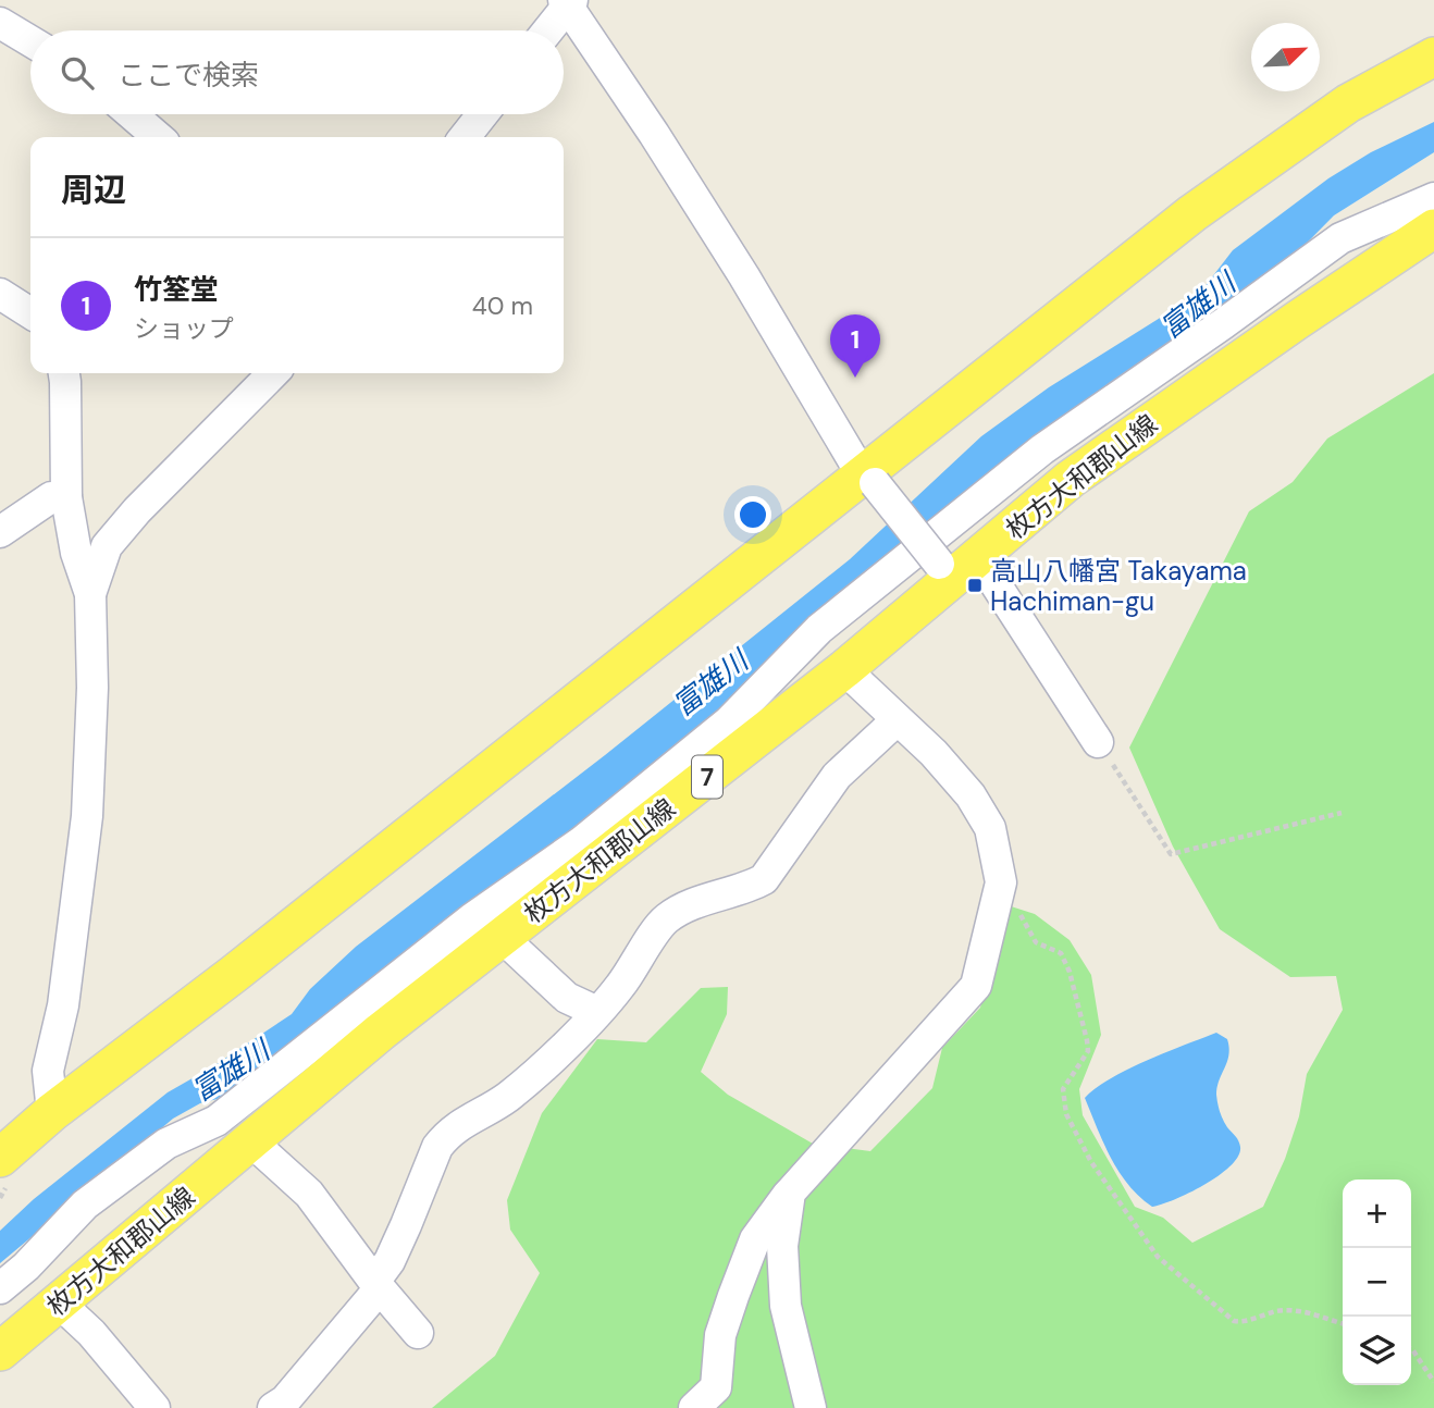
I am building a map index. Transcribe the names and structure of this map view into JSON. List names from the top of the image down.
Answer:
{
  "streets": {
    "main road": ["枚方大和郡山線", "7"]
  },
  "water": ["富雄川"],
  "places": {
    "transit": ["高山八幡宮 Takayama Hachiman-gu"]
  },
  "north": "top right",
  "page": {
    "search": "ここで検索",
    "heading": "周辺",
    "list": [
      {
        "mark": "1",
        "name": "竹筌堂",
        "note": "ショップ",
        "value": "40 m"
      }
    ],
    "pins": "1",
    "map_buttons": ["+", "−"]
  }
}
